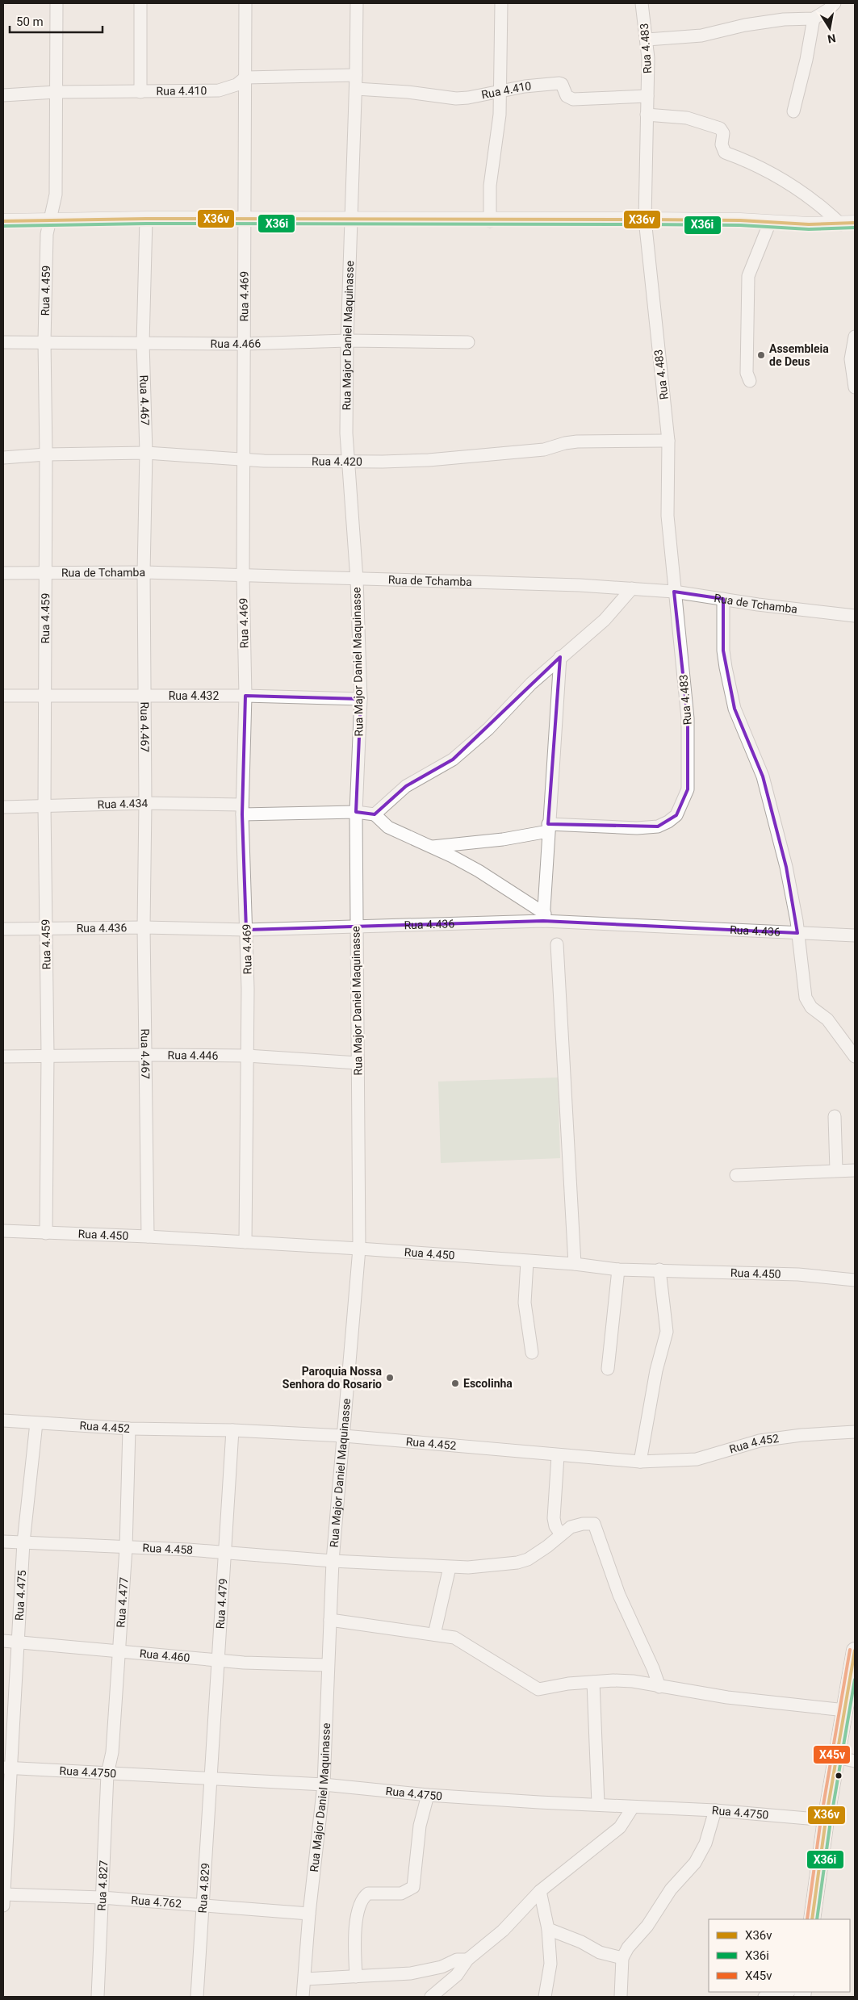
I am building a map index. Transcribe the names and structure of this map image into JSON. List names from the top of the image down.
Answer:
{
  "streets": {
    "street": [
      "Rua 4.483",
      "Rua 4.410",
      "Rua 4.459",
      "Rua 4.469",
      "Rua Major Daniel Maquinasse",
      "Rua 4.466",
      "Rua 4.467",
      "Rua 4.420",
      "Rua de Tchamba",
      "Rua 4.432",
      "Rua 4.434",
      "Rua 4.436",
      "Rua 4.446",
      "Rua 4.450",
      "Rua 4.452",
      "Rua 4.458",
      "Rua 4.475",
      "Rua 4.477",
      "Rua 4.479",
      "Rua 4.460",
      "Rua 4.4750",
      "Rua 4.827",
      "Rua 4.829",
      "Rua 4.762"
    ]
  },
  "crossings": [
    ["Rua 4.483", "Rua 4.410"],
    ["Rua 4.483", "Rua 4.420"],
    ["Rua 4.483", "Rua de Tchamba"],
    ["Rua 4.410", "Rua 4.459"],
    ["Rua 4.410", "Rua 4.469"],
    ["Rua 4.410", "Rua Major Daniel Maquinasse"],
    ["Rua 4.459", "Rua 4.466"],
    ["Rua 4.459", "Rua 4.420"],
    ["Rua 4.459", "Rua de Tchamba"],
    ["Rua 4.459", "Rua 4.432"],
    ["Rua 4.459", "Rua 4.434"],
    ["Rua 4.459", "Rua 4.436"],
    ["Rua 4.459", "Rua 4.446"],
    ["Rua 4.459", "Rua 4.450"],
    ["Rua 4.469", "Rua 4.466"],
    ["Rua 4.469", "Rua 4.420"],
    ["Rua 4.469", "Rua de Tchamba"],
    ["Rua 4.469", "Rua 4.432"],
    ["Rua 4.469", "Rua 4.434"],
    ["Rua 4.469", "Rua 4.436"],
    ["Rua 4.469", "Rua 4.446"],
    ["Rua 4.469", "Rua 4.450"],
    ["Rua Major Daniel Maquinasse", "Rua 4.466"],
    ["Rua Major Daniel Maquinasse", "Rua 4.420"],
    ["Rua Major Daniel Maquinasse", "Rua de Tchamba"],
    ["Rua Major Daniel Maquinasse", "Rua 4.432"],
    ["Rua Major Daniel Maquinasse", "Rua 4.434"],
    ["Rua Major Daniel Maquinasse", "Rua 4.436"],
    ["Rua Major Daniel Maquinasse", "Rua 4.446"],
    ["Rua Major Daniel Maquinasse", "Rua 4.450"],
    ["Rua Major Daniel Maquinasse", "Rua 4.452"],
    ["Rua Major Daniel Maquinasse", "Rua 4.458"],
    ["Rua Major Daniel Maquinasse", "Rua 4.460"],
    ["Rua Major Daniel Maquinasse", "Rua 4.4750"],
    ["Rua Major Daniel Maquinasse", "Rua 4.762"],
    ["Rua 4.466", "Rua 4.467"],
    ["Rua 4.467", "Rua 4.420"],
    ["Rua 4.467", "Rua de Tchamba"],
    ["Rua 4.467", "Rua 4.432"],
    ["Rua 4.467", "Rua 4.434"],
    ["Rua 4.467", "Rua 4.436"],
    ["Rua 4.467", "Rua 4.446"],
    ["Rua 4.467", "Rua 4.450"],
    ["Rua 4.452", "Rua 4.475"],
    ["Rua 4.452", "Rua 4.477"],
    ["Rua 4.452", "Rua 4.479"],
    ["Rua 4.458", "Rua 4.475"],
    ["Rua 4.458", "Rua 4.477"],
    ["Rua 4.458", "Rua 4.479"],
    ["Rua 4.475", "Rua 4.460"],
    ["Rua 4.475", "Rua 4.4750"],
    ["Rua 4.475", "Rua 4.762"],
    ["Rua 4.477", "Rua 4.460"],
    ["Rua 4.477", "Rua 4.4750"],
    ["Rua 4.477", "Rua 4.827"],
    ["Rua 4.479", "Rua 4.460"],
    ["Rua 4.479", "Rua 4.4750"],
    ["Rua 4.479", "Rua 4.829"],
    ["Rua 4.4750", "Rua 4.827"],
    ["Rua 4.4750", "Rua 4.829"],
    ["Rua 4.827", "Rua 4.762"],
    ["Rua 4.829", "Rua 4.762"]
  ],
  "places": ["Assembleia de Deus", "Paroquia Nossa Senhora do Rosario", "Escolinha"],
  "lines": ["transit line X36v", "transit line X36i", "transit line X45v"],
  "legend": ["X36v", "X36i", "X45v"],
  "scale_bar": "50 m",
  "north": "bottom"
}
